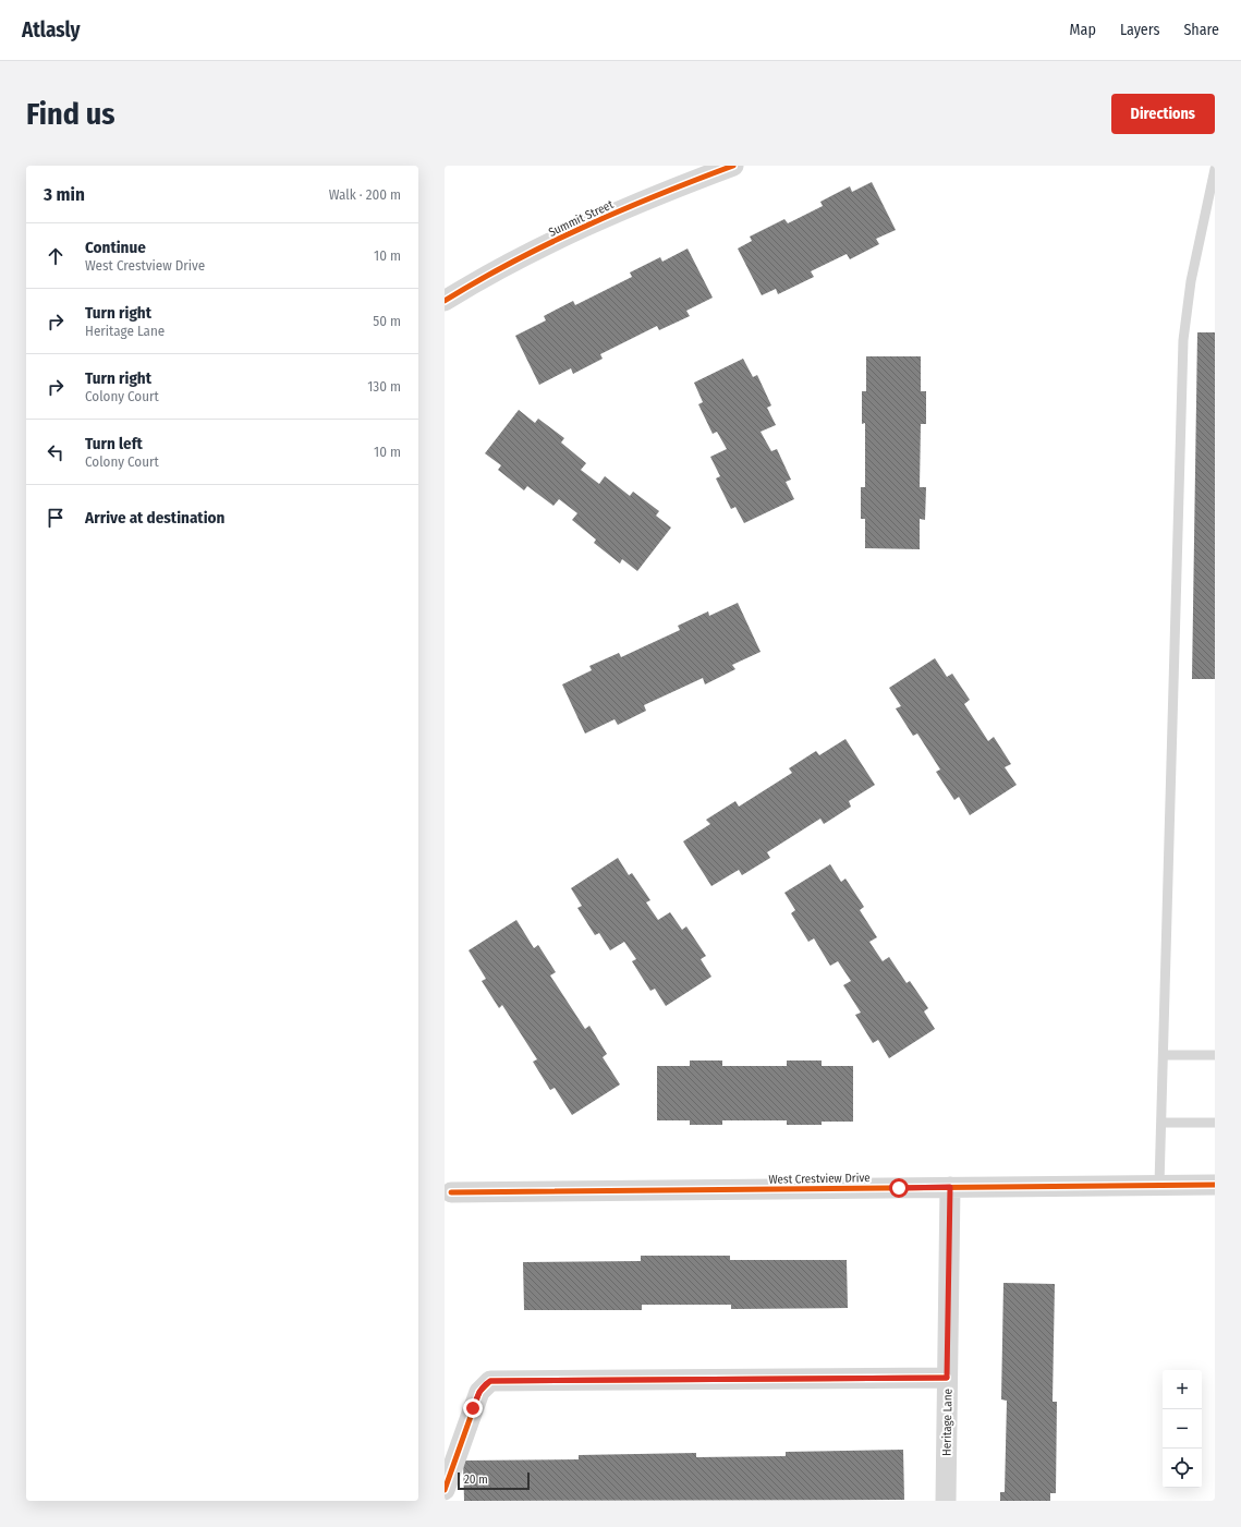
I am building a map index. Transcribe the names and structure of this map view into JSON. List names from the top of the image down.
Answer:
{
  "streets": {
    "street": ["Summit Street", "West Crestview Drive", "Heritage Lane"]
  },
  "crossings": [
    ["West Crestview Drive", "Heritage Lane"]
  ],
  "scale_bar": "20 m",
  "page": {
    "header": "Atlasly",
    "nav": ["Map", "Layers", "Share"],
    "buttons": "Directions",
    "title": "Find us",
    "heading": ["3 min", "Walk · 200 m"],
    "list": [
      ["Continue", "West Crestview Drive", "10 m"],
      ["Turn right", "Heritage Lane", "50 m"],
      ["Turn right", "Colony Court", "130 m"],
      ["Turn left", "Colony Court", "10 m"],
      "Arrive at destination"
    ],
    "map_buttons": ["+", "−"],
    "scale": "20 m"
  }
}
